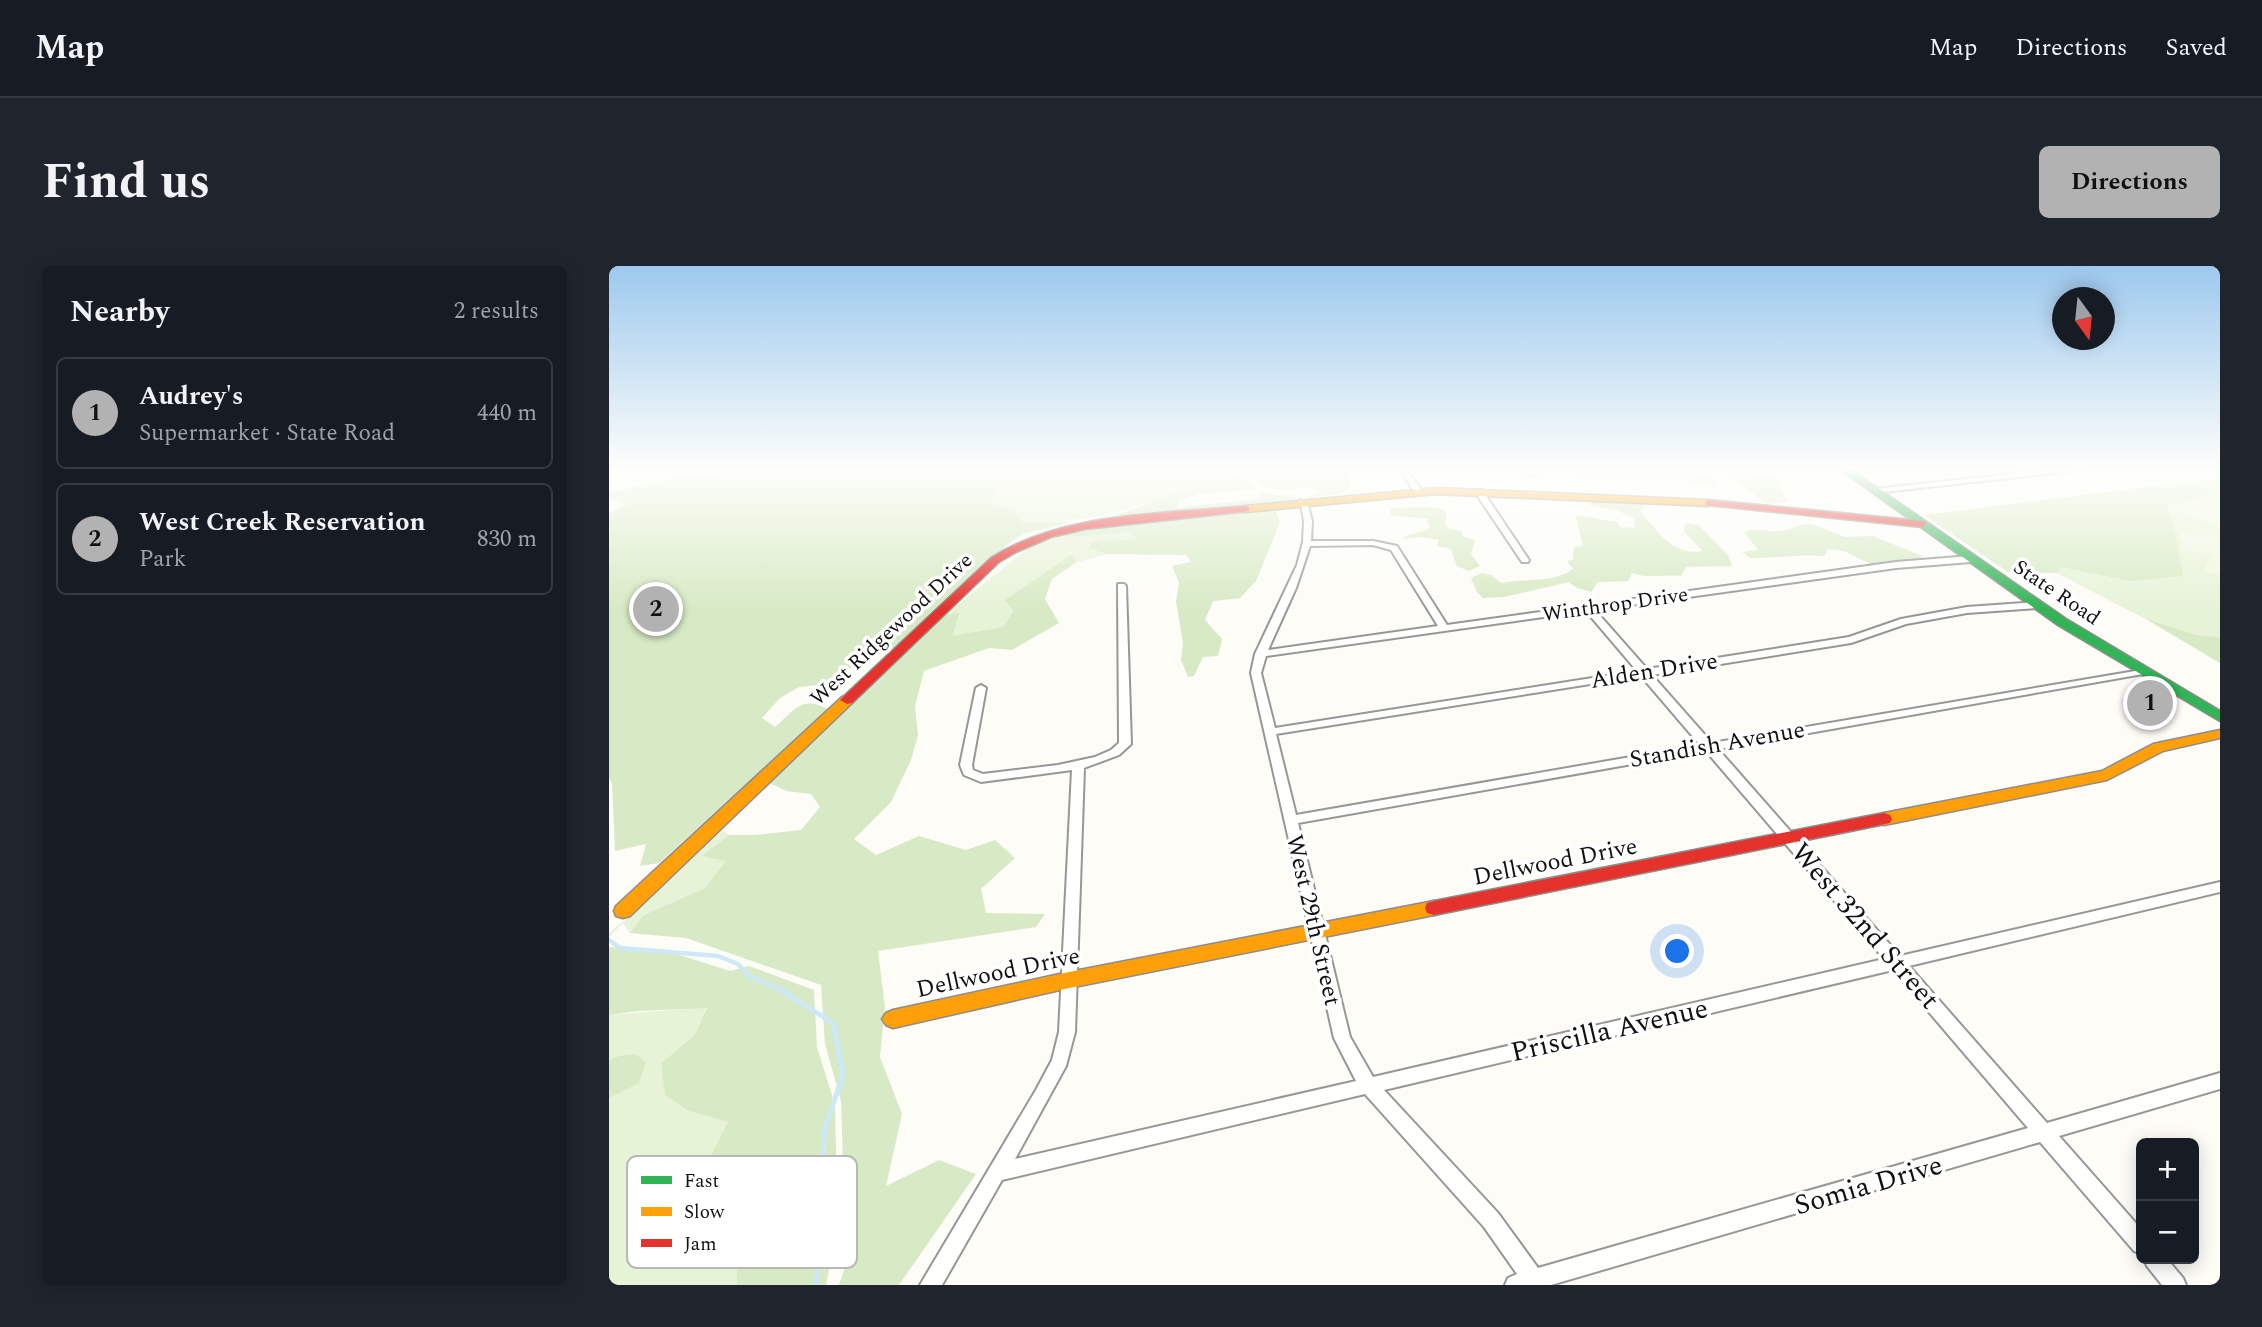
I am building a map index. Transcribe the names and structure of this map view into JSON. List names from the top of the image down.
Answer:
{
  "streets": {
    "street": [
      "State Road",
      "Winthrop Drive",
      "West Ridgewood Drive",
      "Alden Drive",
      "Standish Avenue",
      "Dellwood Drive",
      "West 29th Street",
      "West 32nd Street",
      "Priscilla Avenue",
      "Somia Drive"
    ]
  },
  "crossings": [
    ["State Road", "Winthrop Drive"],
    ["State Road", "West Ridgewood Drive"],
    ["State Road", "Alden Drive"],
    ["State Road", "Standish Avenue"],
    ["Winthrop Drive", "West 29th Street"],
    ["Winthrop Drive", "West 32nd Street"],
    ["Alden Drive", "West 29th Street"],
    ["Alden Drive", "West 32nd Street"],
    ["Standish Avenue", "West 29th Street"],
    ["Standish Avenue", "West 32nd Street"],
    ["Dellwood Drive", "West 29th Street"],
    ["Dellwood Drive", "West 32nd Street"],
    ["West 29th Street", "Priscilla Avenue"],
    ["West 29th Street", "Somia Drive"],
    ["West 32nd Street", "Priscilla Avenue"],
    ["West 32nd Street", "Somia Drive"]
  ],
  "legend": ["Fast", "Slow", "Jam"],
  "north": "bottom",
  "page": {
    "header": "Map",
    "nav": ["Map", "Directions", "Saved"],
    "title": "Find us",
    "buttons": "Directions",
    "heading": ["Nearby", "2 results"],
    "list": [
      {
        "mark": "1",
        "name": "Audrey's",
        "note": "Supermarket · State Road",
        "value": "440 m"
      },
      {
        "mark": "2",
        "name": "West Creek Reservation",
        "note": "Park",
        "value": "830 m"
      }
    ],
    "pins": ["2", "1"],
    "map_buttons": ["+", "−"]
  }
}
